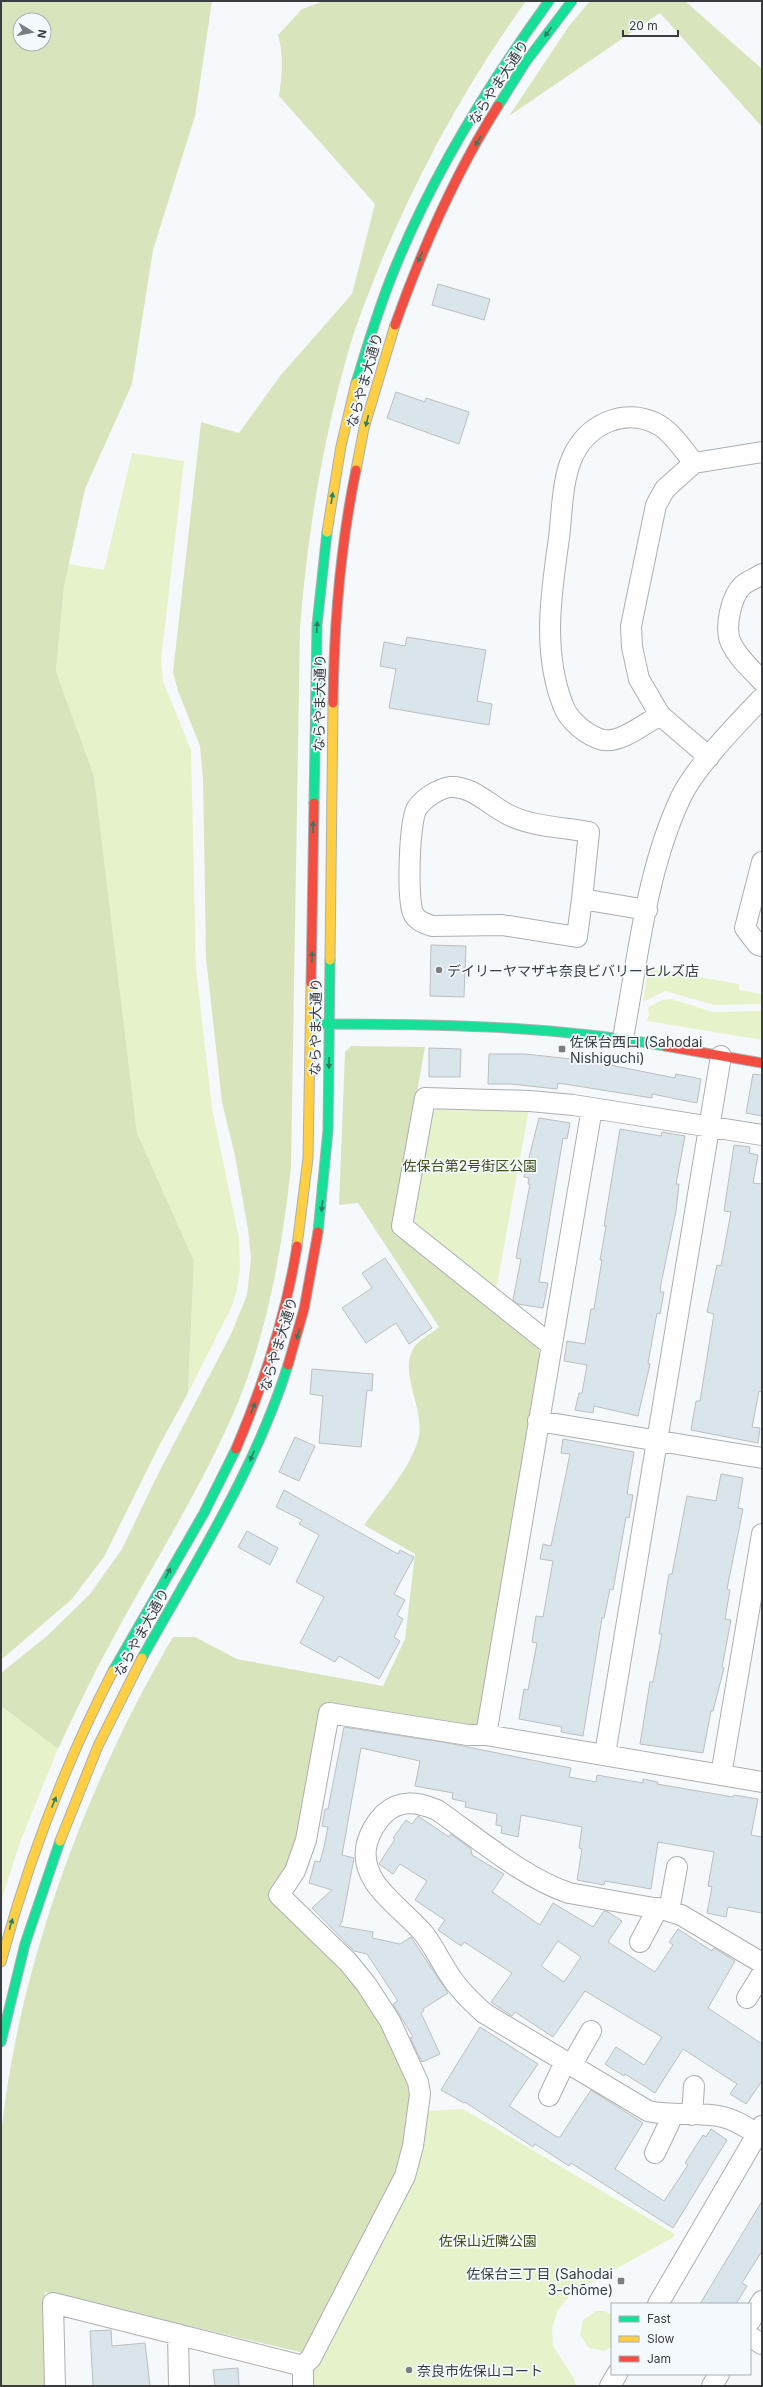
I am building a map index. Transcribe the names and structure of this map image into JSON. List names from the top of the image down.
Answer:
{
  "streets": {
    "street": ["ならやま大通り"]
  },
  "parks": ["佐保台第2号街区公園", "佐保山近隣公園"],
  "places": {
    "other": ["デイリーヤマザキ奈良ビバリーヒルズ店", "奈良市佐保山コート"],
    "transit": ["佐保台西口 (Sahodai Nishiguchi)", "佐保台三丁目 (Sahodai 3-chōme)"]
  },
  "legend": ["Fast", "Slow", "Jam"],
  "scale_bar": "20 m",
  "north": "right"
}
